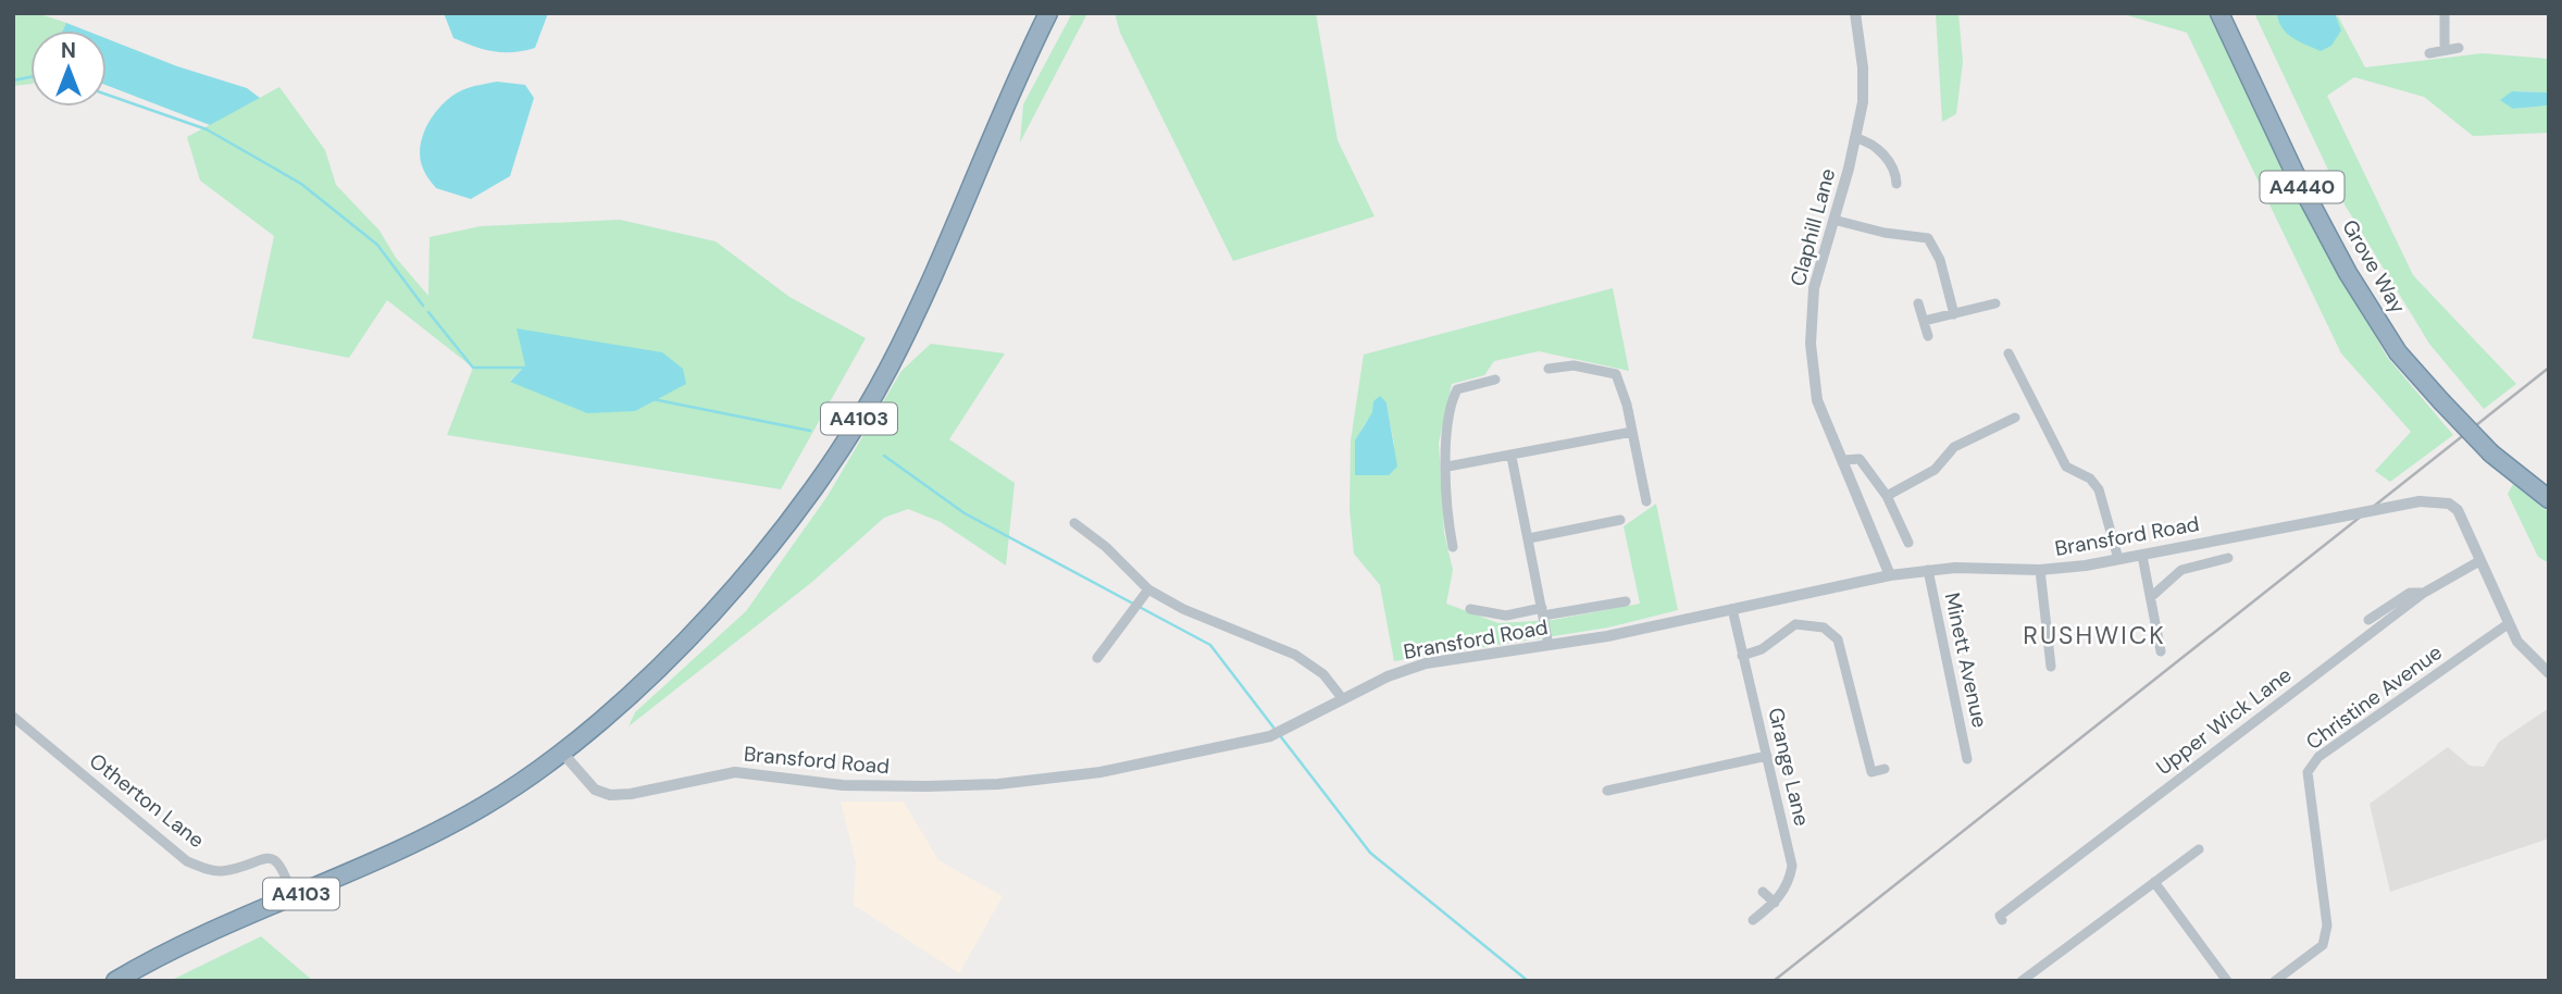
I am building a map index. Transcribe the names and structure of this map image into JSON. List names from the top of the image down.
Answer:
{
  "streets": {
    "highway": ["A4440", "Grove Way", "A4103"],
    "street": [
      "Claphill Lane",
      "Bransford Road",
      "Minett Avenue",
      "Christine Avenue",
      "Upper Wick Lane",
      "Grange Lane",
      "Otherton Lane"
    ]
  },
  "crossings": [
    ["Claphill Lane", "Bransford Road"],
    ["A4103", "Bransford Road"],
    ["A4103", "Otherton Lane"],
    ["Bransford Road", "Minett Avenue"],
    ["Bransford Road", "Upper Wick Lane"],
    ["Bransford Road", "Grange Lane"]
  ],
  "districts": ["RUSHWICK"],
  "north": "top"
}
